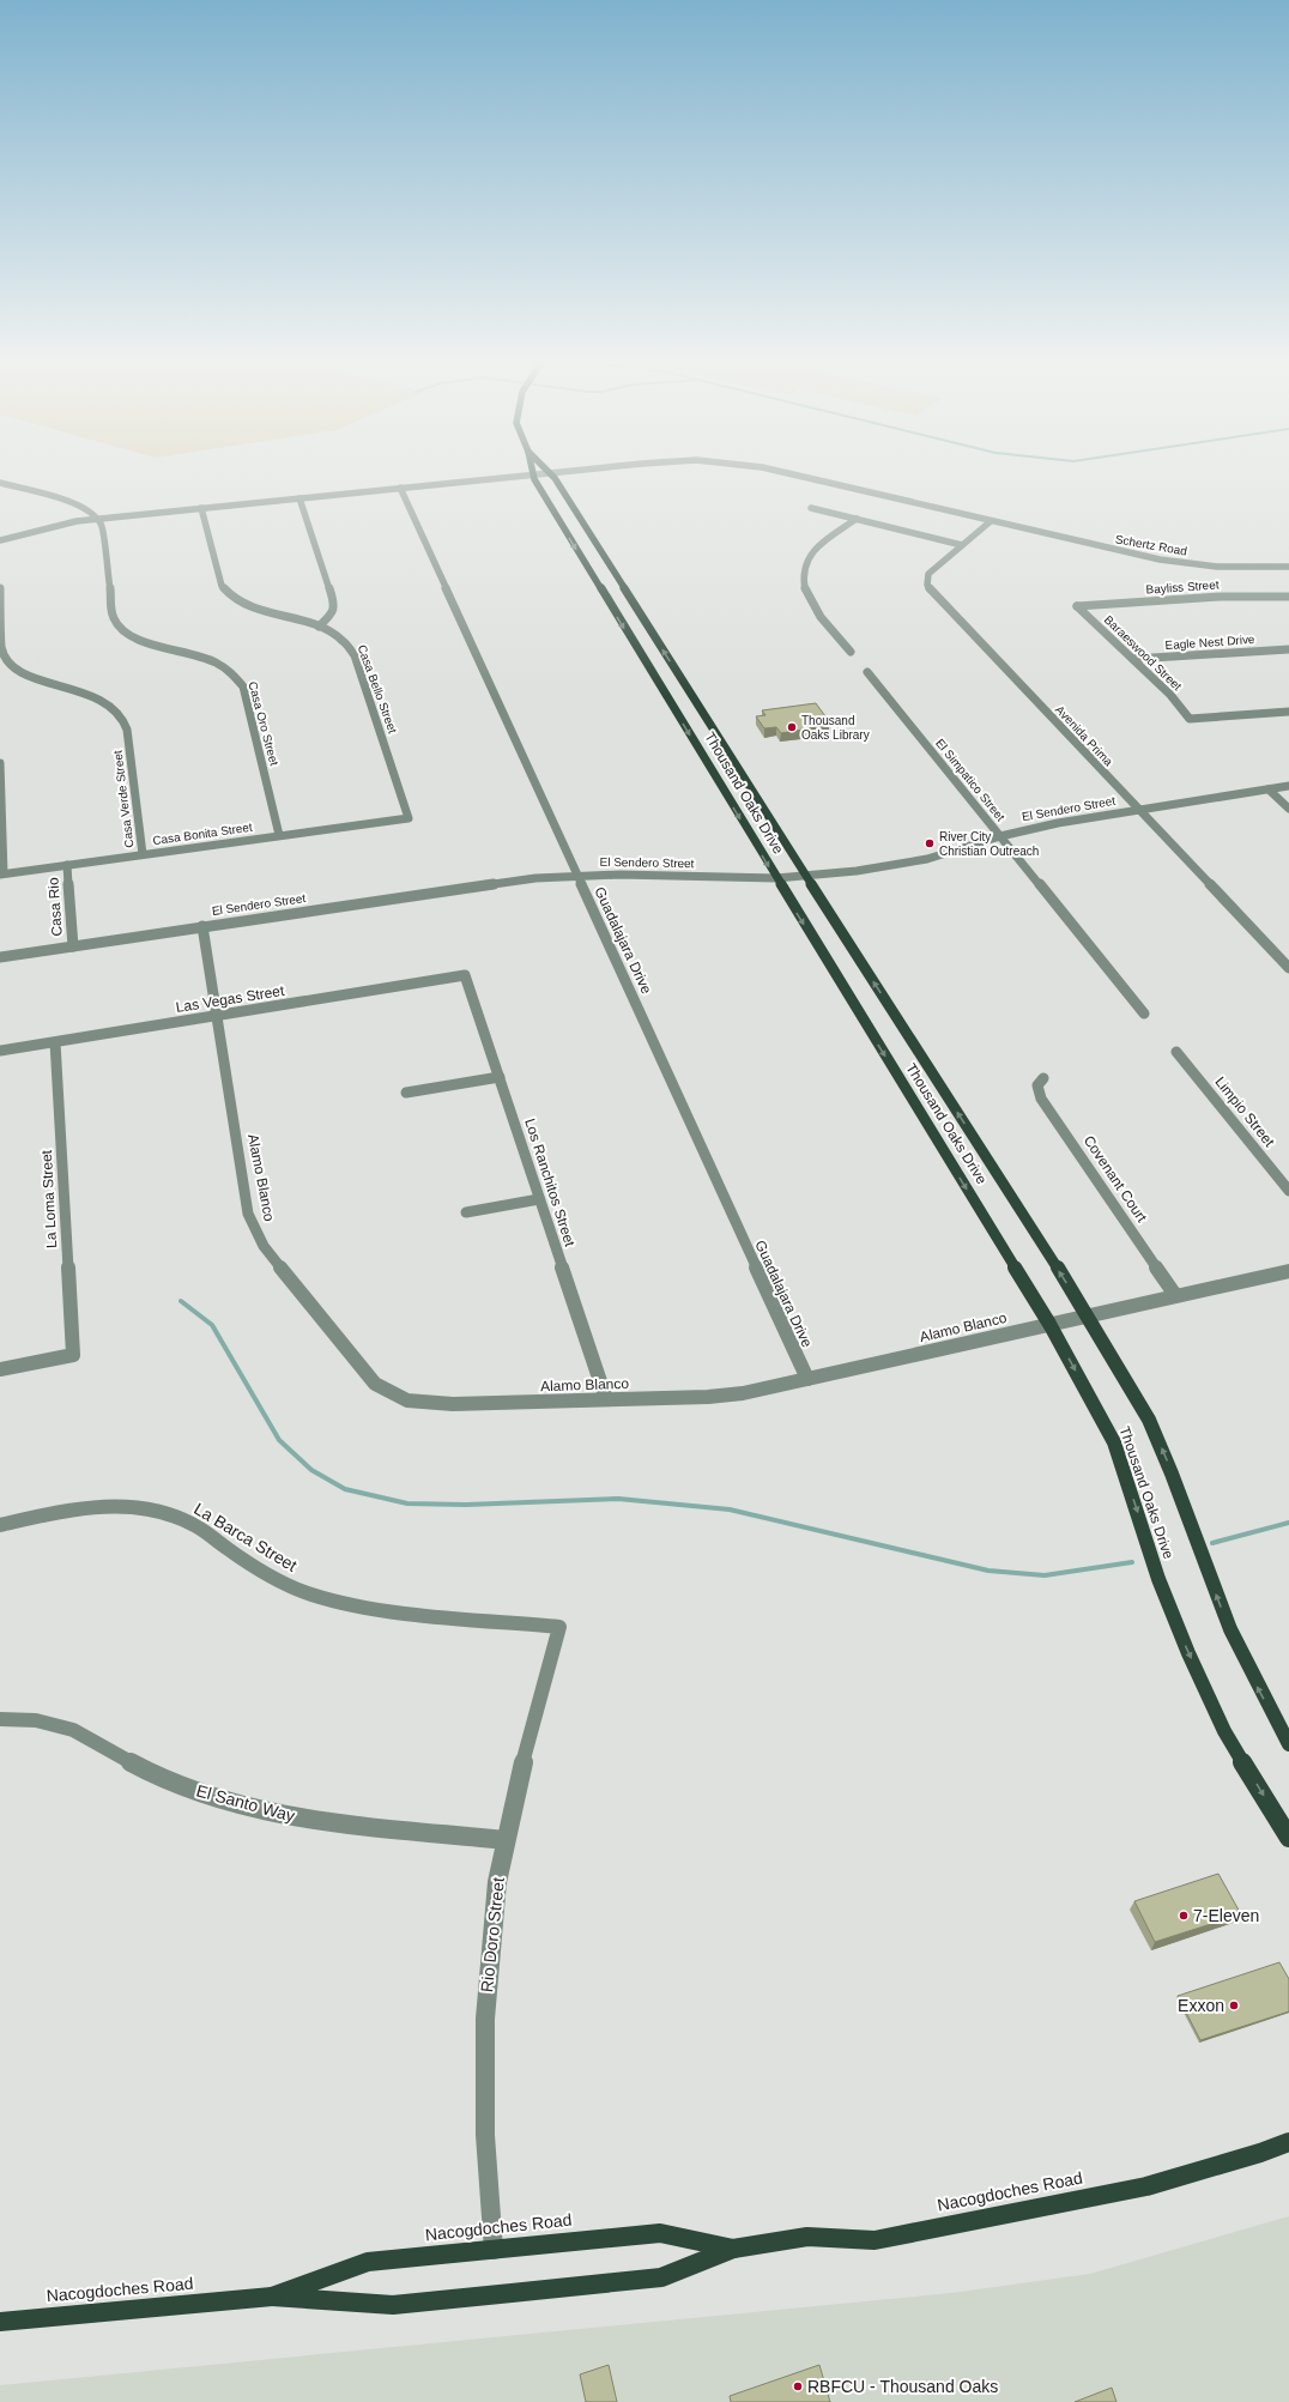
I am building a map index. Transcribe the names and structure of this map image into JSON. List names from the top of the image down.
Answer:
{
  "streets": {
    "main road": ["Thousand Oaks Drive", "Nacogdoches Road"],
    "street": [
      "Schertz Road",
      "Bayliss Street",
      "Eagle Nest Drive",
      "Baraeswood Street",
      "Casa Bello Street",
      "Casa Oro Street",
      "Avenida Prima",
      "El Simpatico Street",
      "Casa Verde Street",
      "El Sendero Street",
      "Casa Bonita Street",
      "Casa Rio",
      "Guadalajara Drive",
      "Las Vegas Street",
      "Limpio Street",
      "Alamo Blanco",
      "Covenant Court",
      "Los Ranchitos Street",
      "La Loma Street",
      "La Barca Street",
      "El Santo Way",
      "Rio Doro Street"
    ]
  },
  "crossings": [
    ["Schertz Road", "Casa Bello Street"],
    ["Schertz Road", "Casa Oro Street"],
    ["Schertz Road", "Avenida Prima"],
    ["Schertz Road", "Thousand Oaks Drive"],
    ["Schertz Road", "Guadalajara Drive"],
    ["Bayliss Street", "Baraeswood Street"],
    ["Eagle Nest Drive", "Baraeswood Street"],
    ["Casa Bello Street", "Casa Bonita Street"],
    ["Casa Oro Street", "Casa Bonita Street"],
    ["Avenida Prima", "El Sendero Street"],
    ["El Simpatico Street", "El Sendero Street"],
    ["Thousand Oaks Drive", "El Sendero Street"],
    ["Thousand Oaks Drive", "Alamo Blanco"],
    ["Casa Verde Street", "Casa Bonita Street"],
    ["El Sendero Street", "Casa Rio"],
    ["El Sendero Street", "Guadalajara Drive"],
    ["El Sendero Street", "Alamo Blanco"],
    ["Casa Bonita Street", "Casa Rio"],
    ["Guadalajara Drive", "Alamo Blanco"],
    ["Las Vegas Street", "Alamo Blanco"],
    ["Las Vegas Street", "Los Ranchitos Street"],
    ["Las Vegas Street", "La Loma Street"],
    ["Alamo Blanco", "Covenant Court"],
    ["Alamo Blanco", "Los Ranchitos Street"],
    ["La Barca Street", "Rio Doro Street"],
    ["El Santo Way", "Rio Doro Street"],
    ["Rio Doro Street", "Nacogdoches Road"]
  ],
  "places": [
    "Thousand Oaks Library",
    "River City Christian Outreach",
    "7-Eleven",
    "Exxon",
    "RBFCU - Thousand Oaks"
  ]
}
